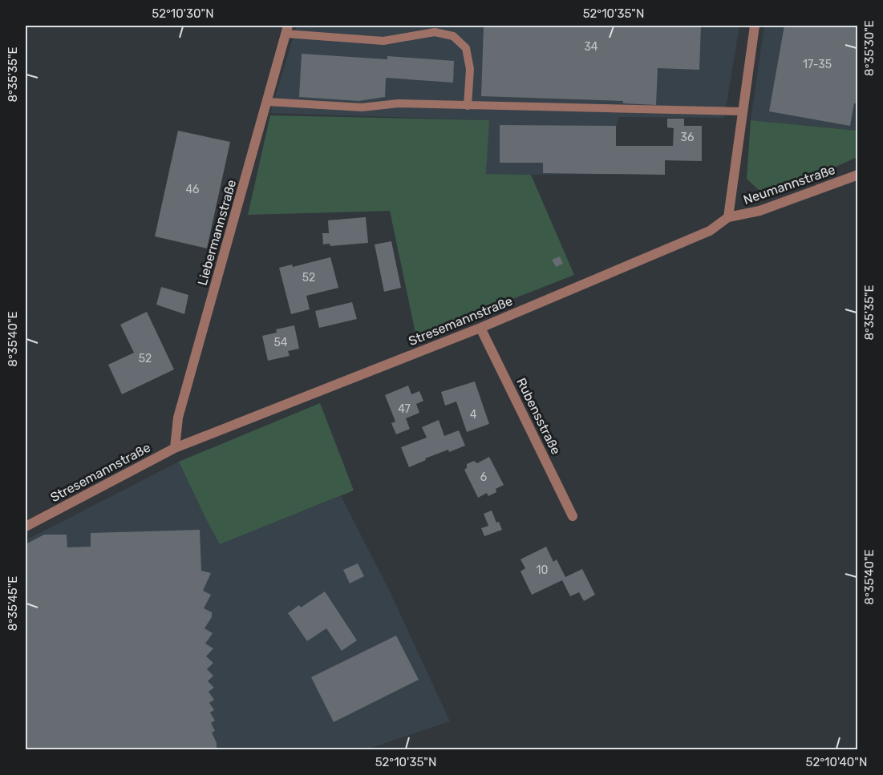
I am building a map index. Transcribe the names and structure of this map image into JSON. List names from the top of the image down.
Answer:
{
  "streets": {
    "street": [
      "Neumannstraße",
      "Liebermannstraße",
      "Stresemannstraße",
      "Rubensstraße"
    ]
  },
  "crossings": [
    ["Neumannstraße", "Stresemannstraße"],
    ["Liebermannstraße", "Stresemannstraße"],
    ["Stresemannstraße", "Rubensstraße"]
  ],
  "house_numbers": [
    "34",
    "17-35",
    "36",
    "46",
    "52",
    "54",
    "52",
    "47",
    "4",
    "6",
    "10"
  ],
  "coordinates": [
    "52°10'30\"N",
    "52°10'35\"N",
    "8°35'30\"E",
    "8°35'35\"E",
    "8°35'40\"E",
    "8°35'45\"E",
    "52°10'40\"N"
  ]
}
